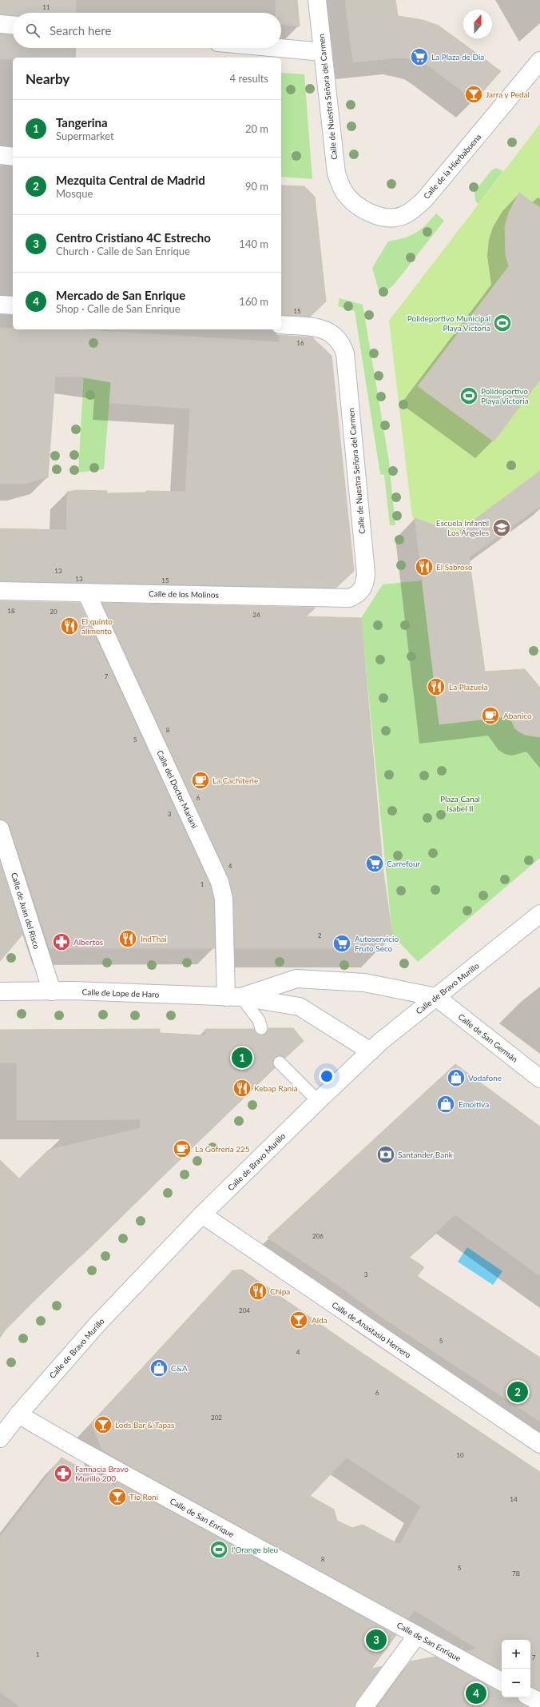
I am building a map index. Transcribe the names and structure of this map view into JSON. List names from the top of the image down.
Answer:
{
  "streets": {
    "street": [
      "Calle de Nuestra Señora del Carmen",
      "Calle de la Hierbabuena",
      "Calle de los Molinos",
      "Calle del Doctor Mariani",
      "Calle de Juan del Risco",
      "Calle de Bravo Murillo",
      "Calle de Lope de Haro",
      "Calle de San Germán",
      "Calle de Anastasio Herrero",
      "Calle de San Enrique"
    ]
  },
  "crossings": [
    ["Calle de Nuestra Señora del Carmen", "Calle de la Hierbabuena"],
    ["Calle de Nuestra Señora del Carmen", "Calle de los Molinos"],
    ["Calle de los Molinos", "Calle del Doctor Mariani"],
    ["Calle del Doctor Mariani", "Calle de Lope de Haro"],
    ["Calle de Juan del Risco", "Calle de Lope de Haro"],
    ["Calle de Bravo Murillo", "Calle de Lope de Haro"],
    ["Calle de Bravo Murillo", "Calle de San Germán"],
    ["Calle de Bravo Murillo", "Calle de Anastasio Herrero"],
    ["Calle de Bravo Murillo", "Calle de San Enrique"],
    ["Calle de Lope de Haro", "Calle de San Germán"]
  ],
  "parks": ["Plaza Canal Isabel II"],
  "places": {
    "supermarket": ["La Plaza de Dia", "Carrefour", "Autoservicio Fruto Seco"],
    "bar": [
      "Jarra y Pedal",
      "Alda",
      "Lods Bar & Tapas",
      "Tio Roni"
    ],
    "sports": ["Polideportivo Municipal Playa Victoria", "Polideportivo Playa Victoria", "l'Orange bleu"],
    "school or university": ["Escuela Infantil Los Ángeles"],
    "restaurant": [
      "El Sabroso",
      "El quinto alimento",
      "La Plazuela",
      "IndThai",
      "Kebap Rania",
      "Chipa"
    ],
    "cafe": ["Abanico", "La Cachiterie", "La Gofrería 225"],
    "pharmacy": ["Albertos", "Farmacia Bravo Murillo 200"],
    "shop": ["Vodafone", "Emoitiva", "C&A"],
    "bank": ["Santander Bank"]
  },
  "house_numbers": [
    "11",
    "15",
    "16",
    "13",
    "13",
    "15",
    "18",
    "20",
    "24",
    "7",
    "8",
    "5",
    "6",
    "3",
    "4",
    "1",
    "2",
    "206",
    "3",
    "204",
    "5",
    "4",
    "6",
    "202",
    "10",
    "14",
    "8",
    "5",
    "7B",
    "1",
    "7"
  ],
  "north": "top",
  "page": {
    "search": "Search here",
    "heading": ["Nearby", "4 results"],
    "list": [
      {
        "mark": "1",
        "name": "Tangerina",
        "note": "Supermarket",
        "value": "20 m"
      },
      {
        "mark": "2",
        "name": "Mezquita Central de Madrid",
        "note": "Mosque",
        "value": "90 m"
      },
      {
        "mark": "3",
        "name": "Centro Cristiano 4C Estrecho",
        "note": "Church · Calle de San Enrique",
        "value": "140 m"
      },
      {
        "mark": "4",
        "name": "Mercado de San Enrique",
        "note": "Shop · Calle de San Enrique",
        "value": "160 m"
      }
    ],
    "pins": [
      "1",
      "2",
      "3",
      "4"
    ],
    "map_buttons": ["+", "−"]
  }
}
